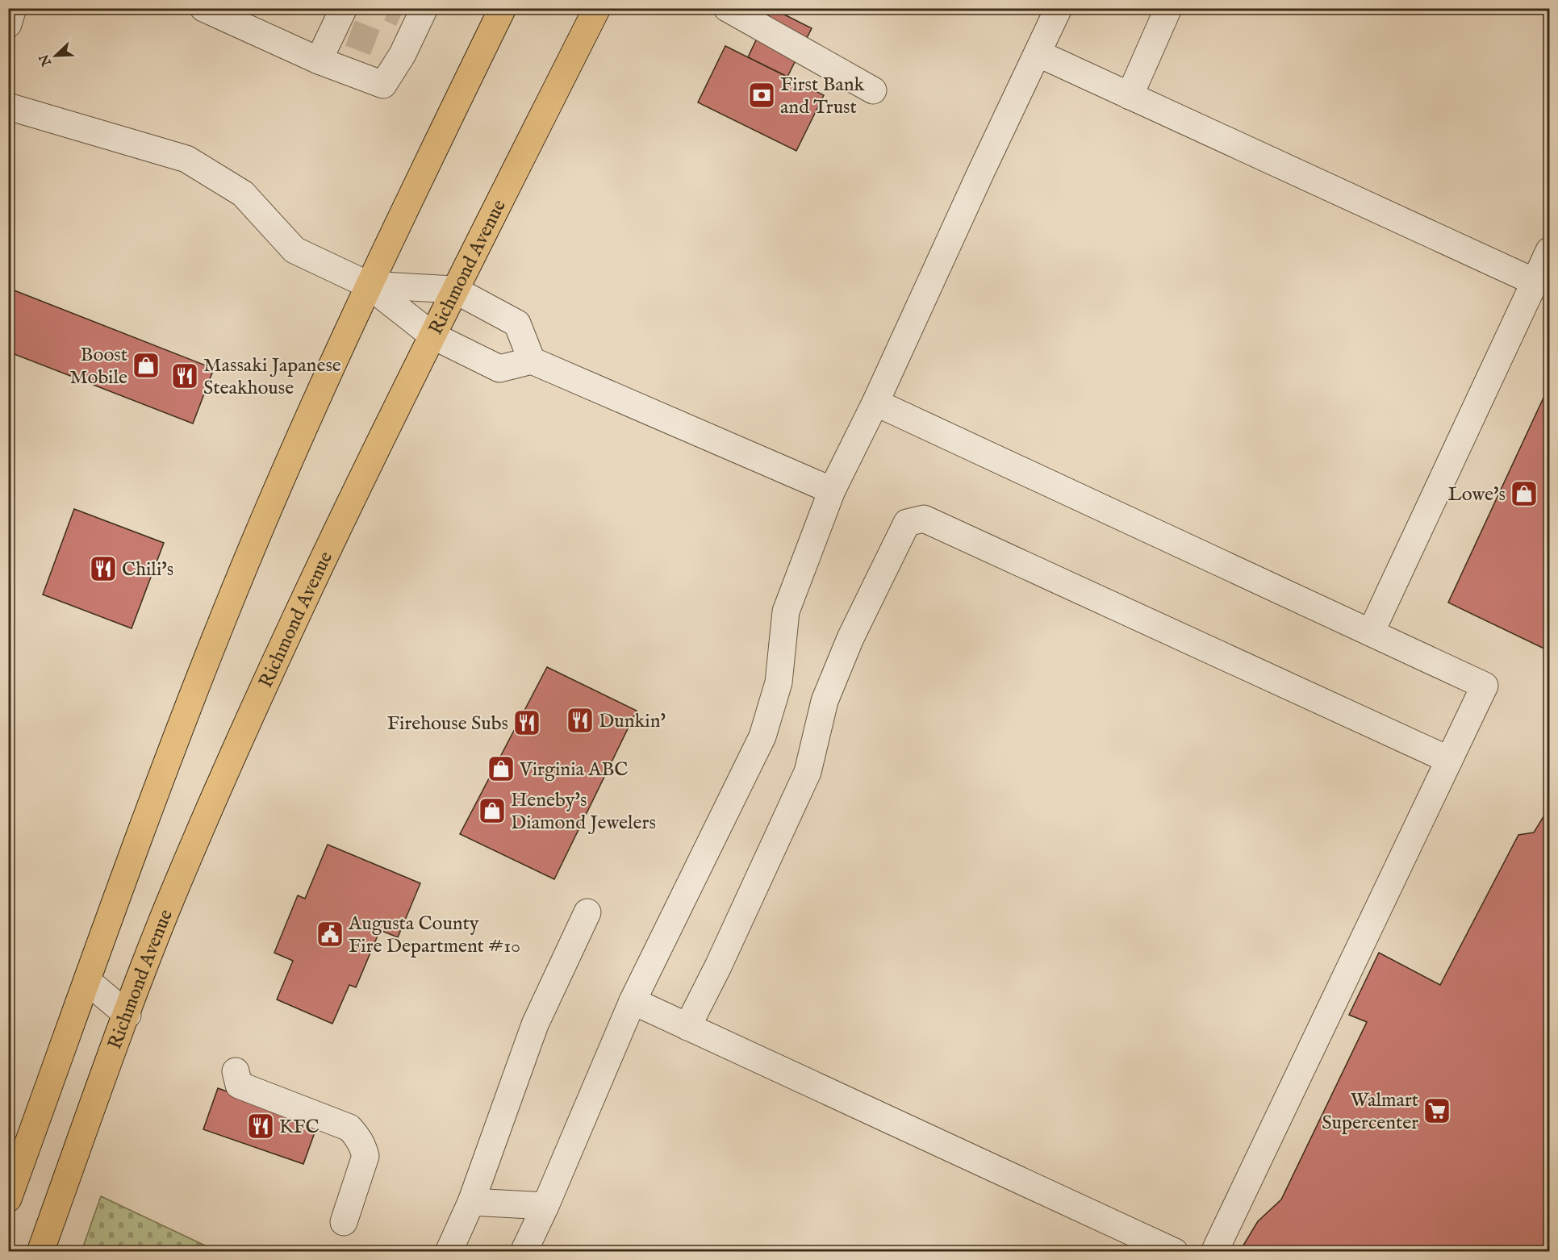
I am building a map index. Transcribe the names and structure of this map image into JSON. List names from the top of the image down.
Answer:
{
  "streets": {
    "main road": ["Richmond Avenue"]
  },
  "places": {
    "bank": ["First Bank and Trust"],
    "shop": [
      "Boost Mobile",
      "Lowe's",
      "Virginia ABC",
      "Heneby's Diamond Jewelers"
    ],
    "restaurant": [
      "Massaki Japanese Steakhouse",
      "Chili's",
      "Dunkin'",
      "Firehouse Subs",
      "KFC"
    ],
    "public building": ["Augusta County Fire Department #10"],
    "supermarket": ["Walmart Supercenter"]
  },
  "north": "bottom left"
}
